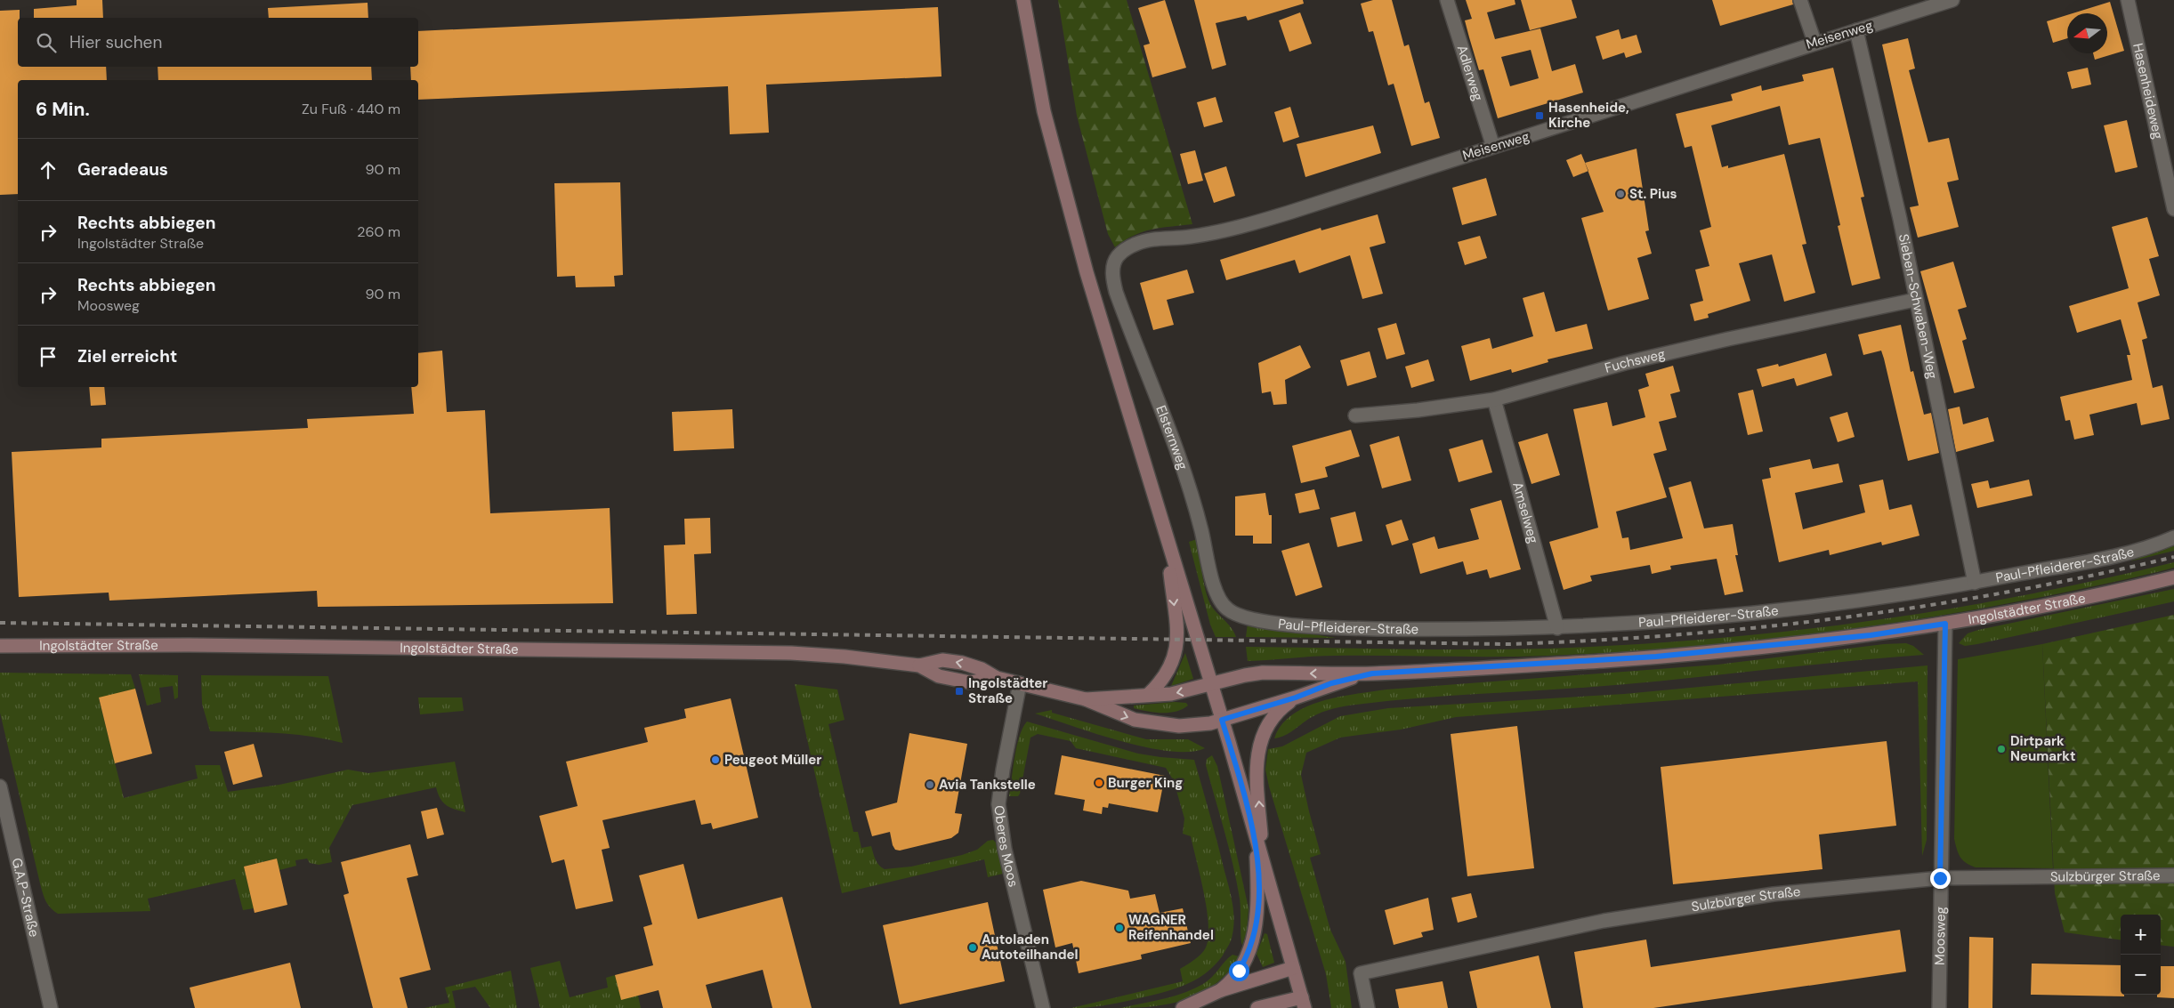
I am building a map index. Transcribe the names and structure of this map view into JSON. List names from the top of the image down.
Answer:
{
  "streets": {
    "street": [
      "Meisenweg",
      "Adlerweg",
      "Hasenheideweg",
      "Sieben-Schwaben-Weg",
      "Fuchsweg",
      "Elsternweg",
      "Amselweg",
      "Paul-Pfleiderer-Straße",
      "Ingolstädter Straße",
      "Oberes Moos",
      "Sulzbürger Straße",
      "G.A.P-Straße",
      "Moosweg"
    ]
  },
  "crossings": [
    ["Meisenweg", "Adlerweg"],
    ["Meisenweg", "Sieben-Schwaben-Weg"],
    ["Meisenweg", "Elsternweg"],
    ["Sieben-Schwaben-Weg", "Fuchsweg"],
    ["Sieben-Schwaben-Weg", "Paul-Pfleiderer-Straße"],
    ["Fuchsweg", "Amselweg"],
    ["Elsternweg", "Paul-Pfleiderer-Straße"],
    ["Amselweg", "Paul-Pfleiderer-Straße"],
    ["Ingolstädter Straße", "Oberes Moos"],
    ["Ingolstädter Straße", "Moosweg"],
    ["Sulzbürger Straße", "Moosweg"]
  ],
  "places": {
    "transit": ["Hasenheide, Kirche", "Ingolstädter Straße"],
    "other": [
      "St. Pius",
      "Dirtpark Neumarkt",
      "Peugeot Müller",
      "Burger King",
      "Avia Tankstelle",
      "WAGNER Reifenhandel",
      "Autoladen Autoteilhandel"
    ]
  },
  "north": "left",
  "page": {
    "search": "Hier suchen",
    "heading": ["6 Min.", "Zu Fuß · 440 m"],
    "list": [
      ["Geradeaus", "90 m"],
      ["Rechts abbiegen", "Ingolstädter Straße", "260 m"],
      ["Rechts abbiegen", "Moosweg", "90 m"],
      "Ziel erreicht"
    ],
    "map_buttons": ["+", "−"]
  }
}
